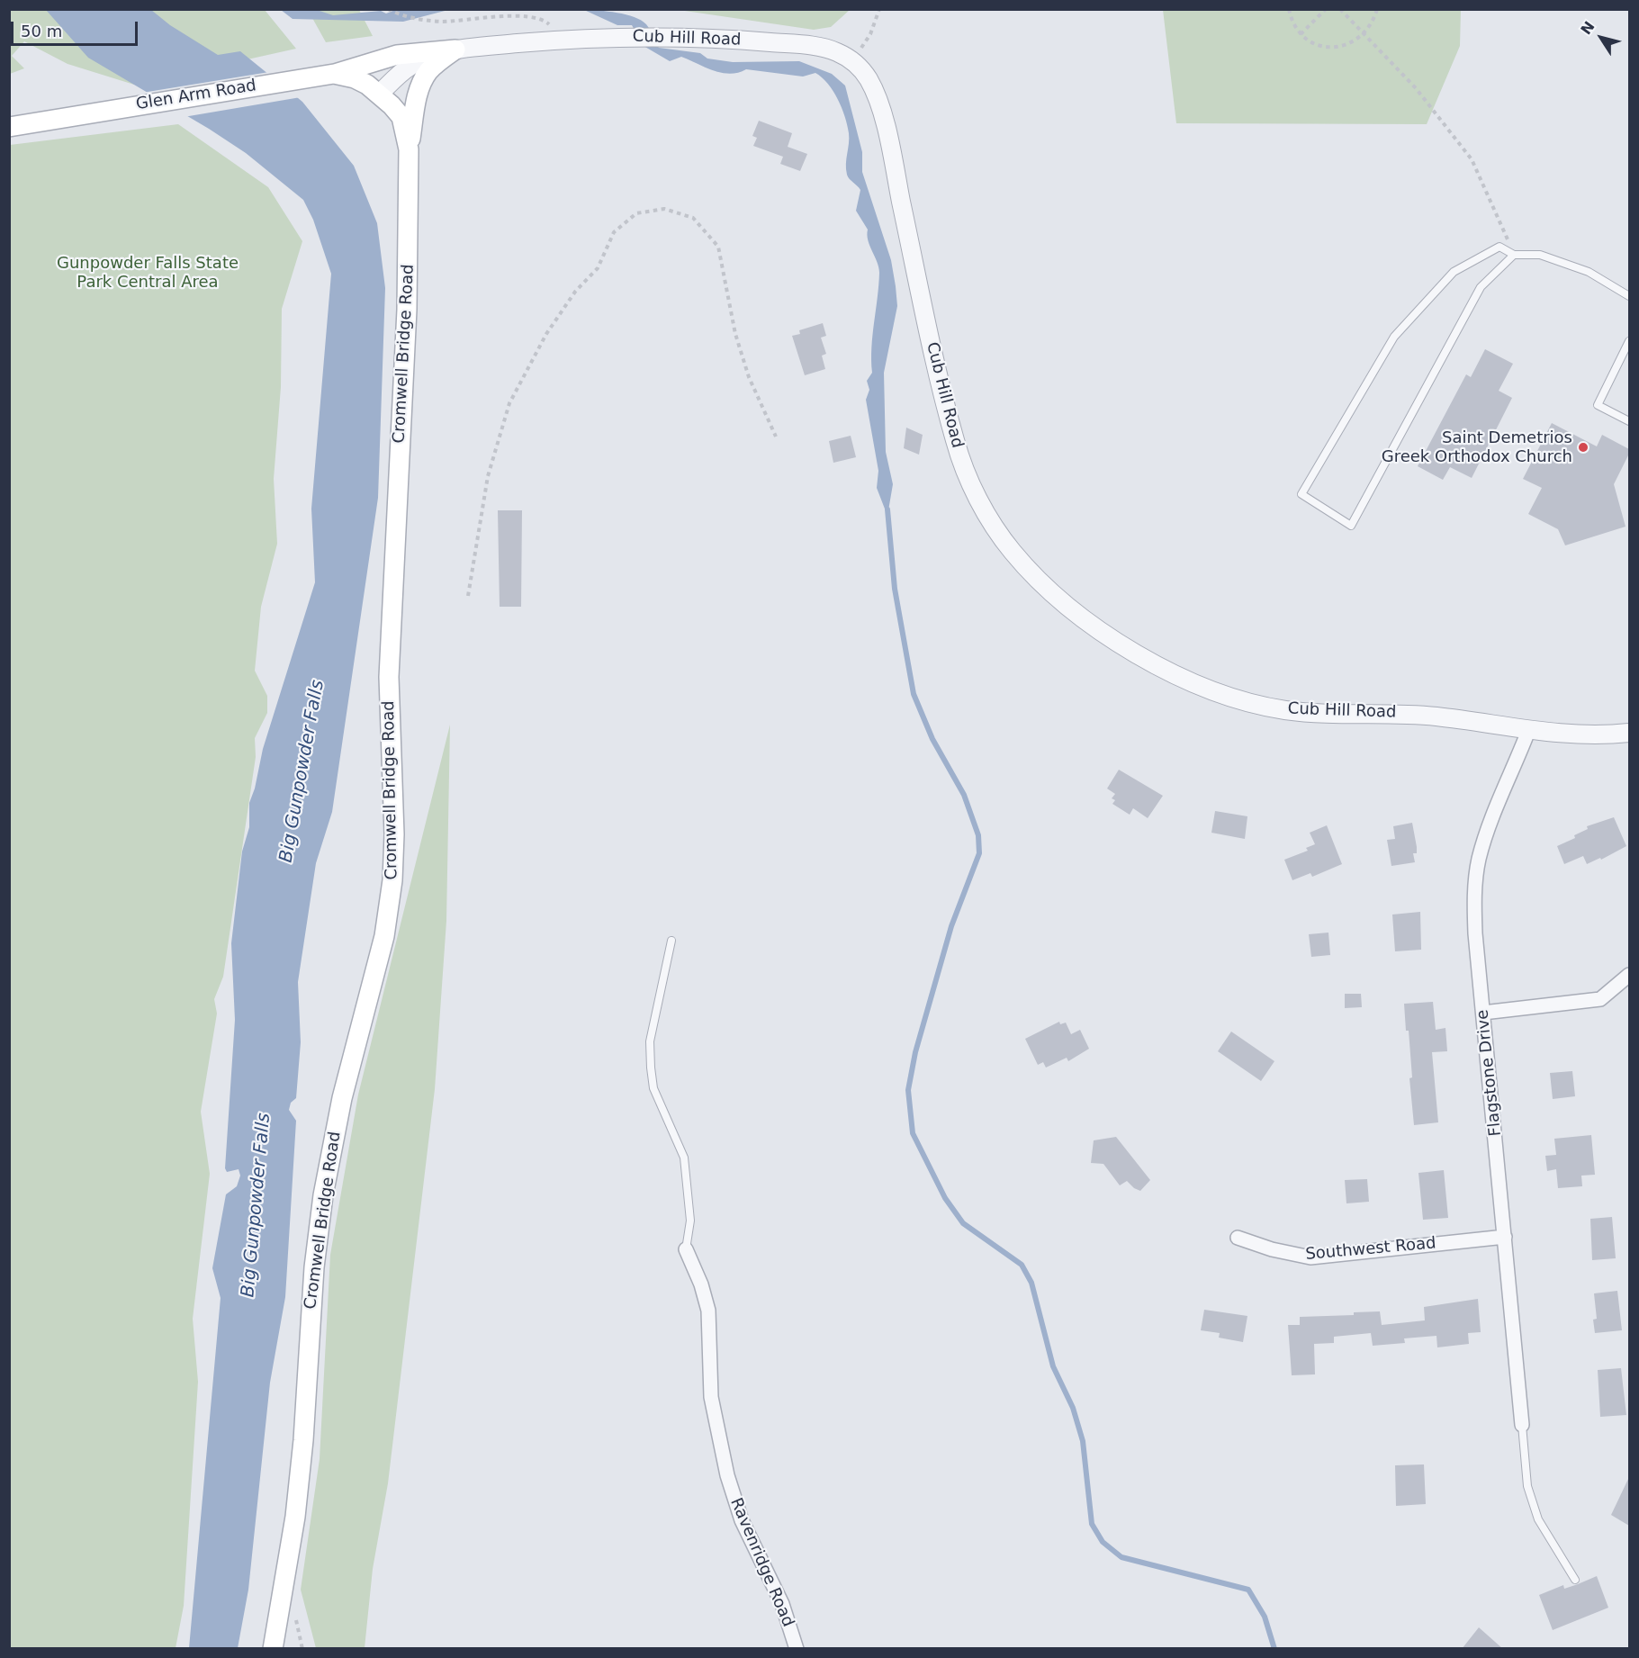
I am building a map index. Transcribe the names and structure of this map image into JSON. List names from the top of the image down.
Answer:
{
  "streets": {
    "main road": ["Glen Arm Road", "Cromwell Bridge Road"],
    "street": [
      "Cub Hill Road",
      "Flagstone Drive",
      "Southwest Road",
      "Ravenridge Road"
    ]
  },
  "crossings": [
    ["Cub Hill Road", "Glen Arm Road"],
    ["Cub Hill Road", "Cromwell Bridge Road"],
    ["Cub Hill Road", "Flagstone Drive"],
    ["Glen Arm Road", "Cromwell Bridge Road"],
    ["Flagstone Drive", "Southwest Road"]
  ],
  "water": ["Big Gunpowder Falls"],
  "parks": ["Gunpowder Falls State Park Central Area"],
  "places": ["Saint Demetrios Greek Orthodox Church"],
  "scale_bar": "50 m",
  "north": "top left"
}
